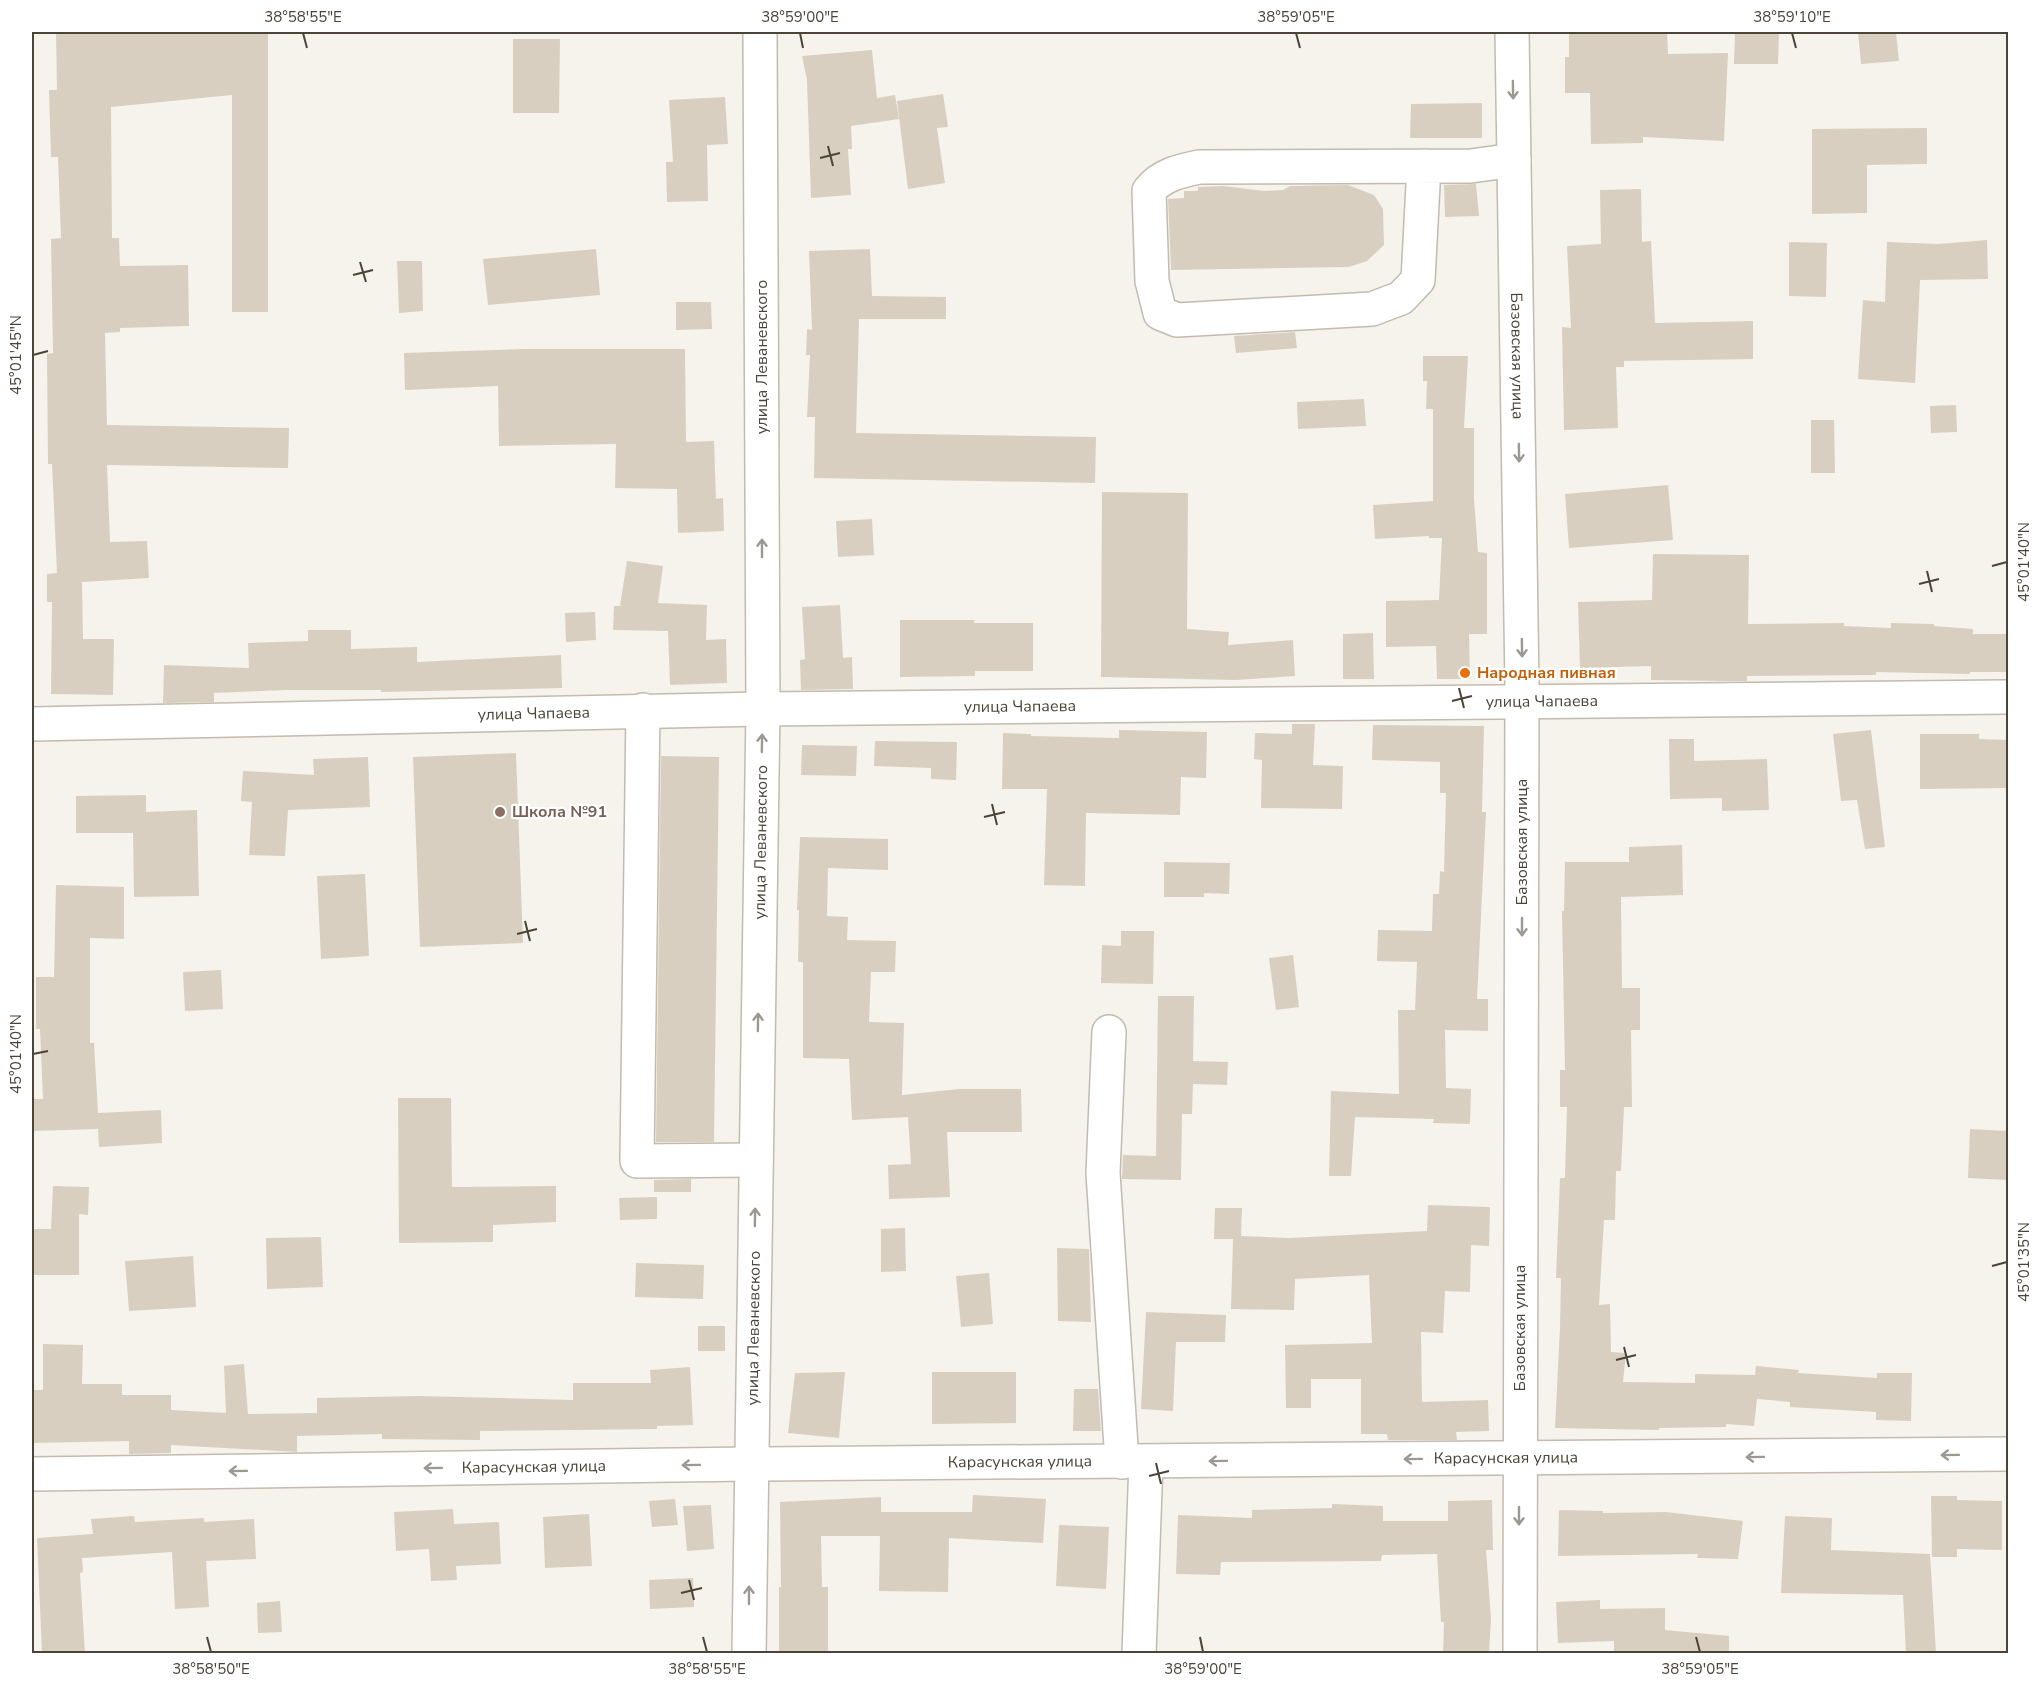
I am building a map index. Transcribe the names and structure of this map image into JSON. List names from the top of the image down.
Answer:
{
  "streets": {
    "street": [
      "улица Леваневского",
      "Базовская улица",
      "улица Чапаева",
      "Карасунская улица"
    ]
  },
  "crossings": [
    ["улица Леваневского", "улица Чапаева"],
    ["улица Леваневского", "Карасунская улица"],
    ["Базовская улица", "улица Чапаева"],
    ["Базовская улица", "Карасунская улица"]
  ],
  "one_way": ["улица Леваневского", "Базовская улица", "Карасунская улица"],
  "places": ["Народная пивная", "Школа №91"],
  "coordinates": [
    "38°58'55\"E",
    "38°59'00\"E",
    "38°59'05\"E",
    "38°59'10\"E",
    "45°01'45\"N",
    "45°01'40\"N",
    "45°01'35\"N",
    "38°58'50\"E"
  ]
}
